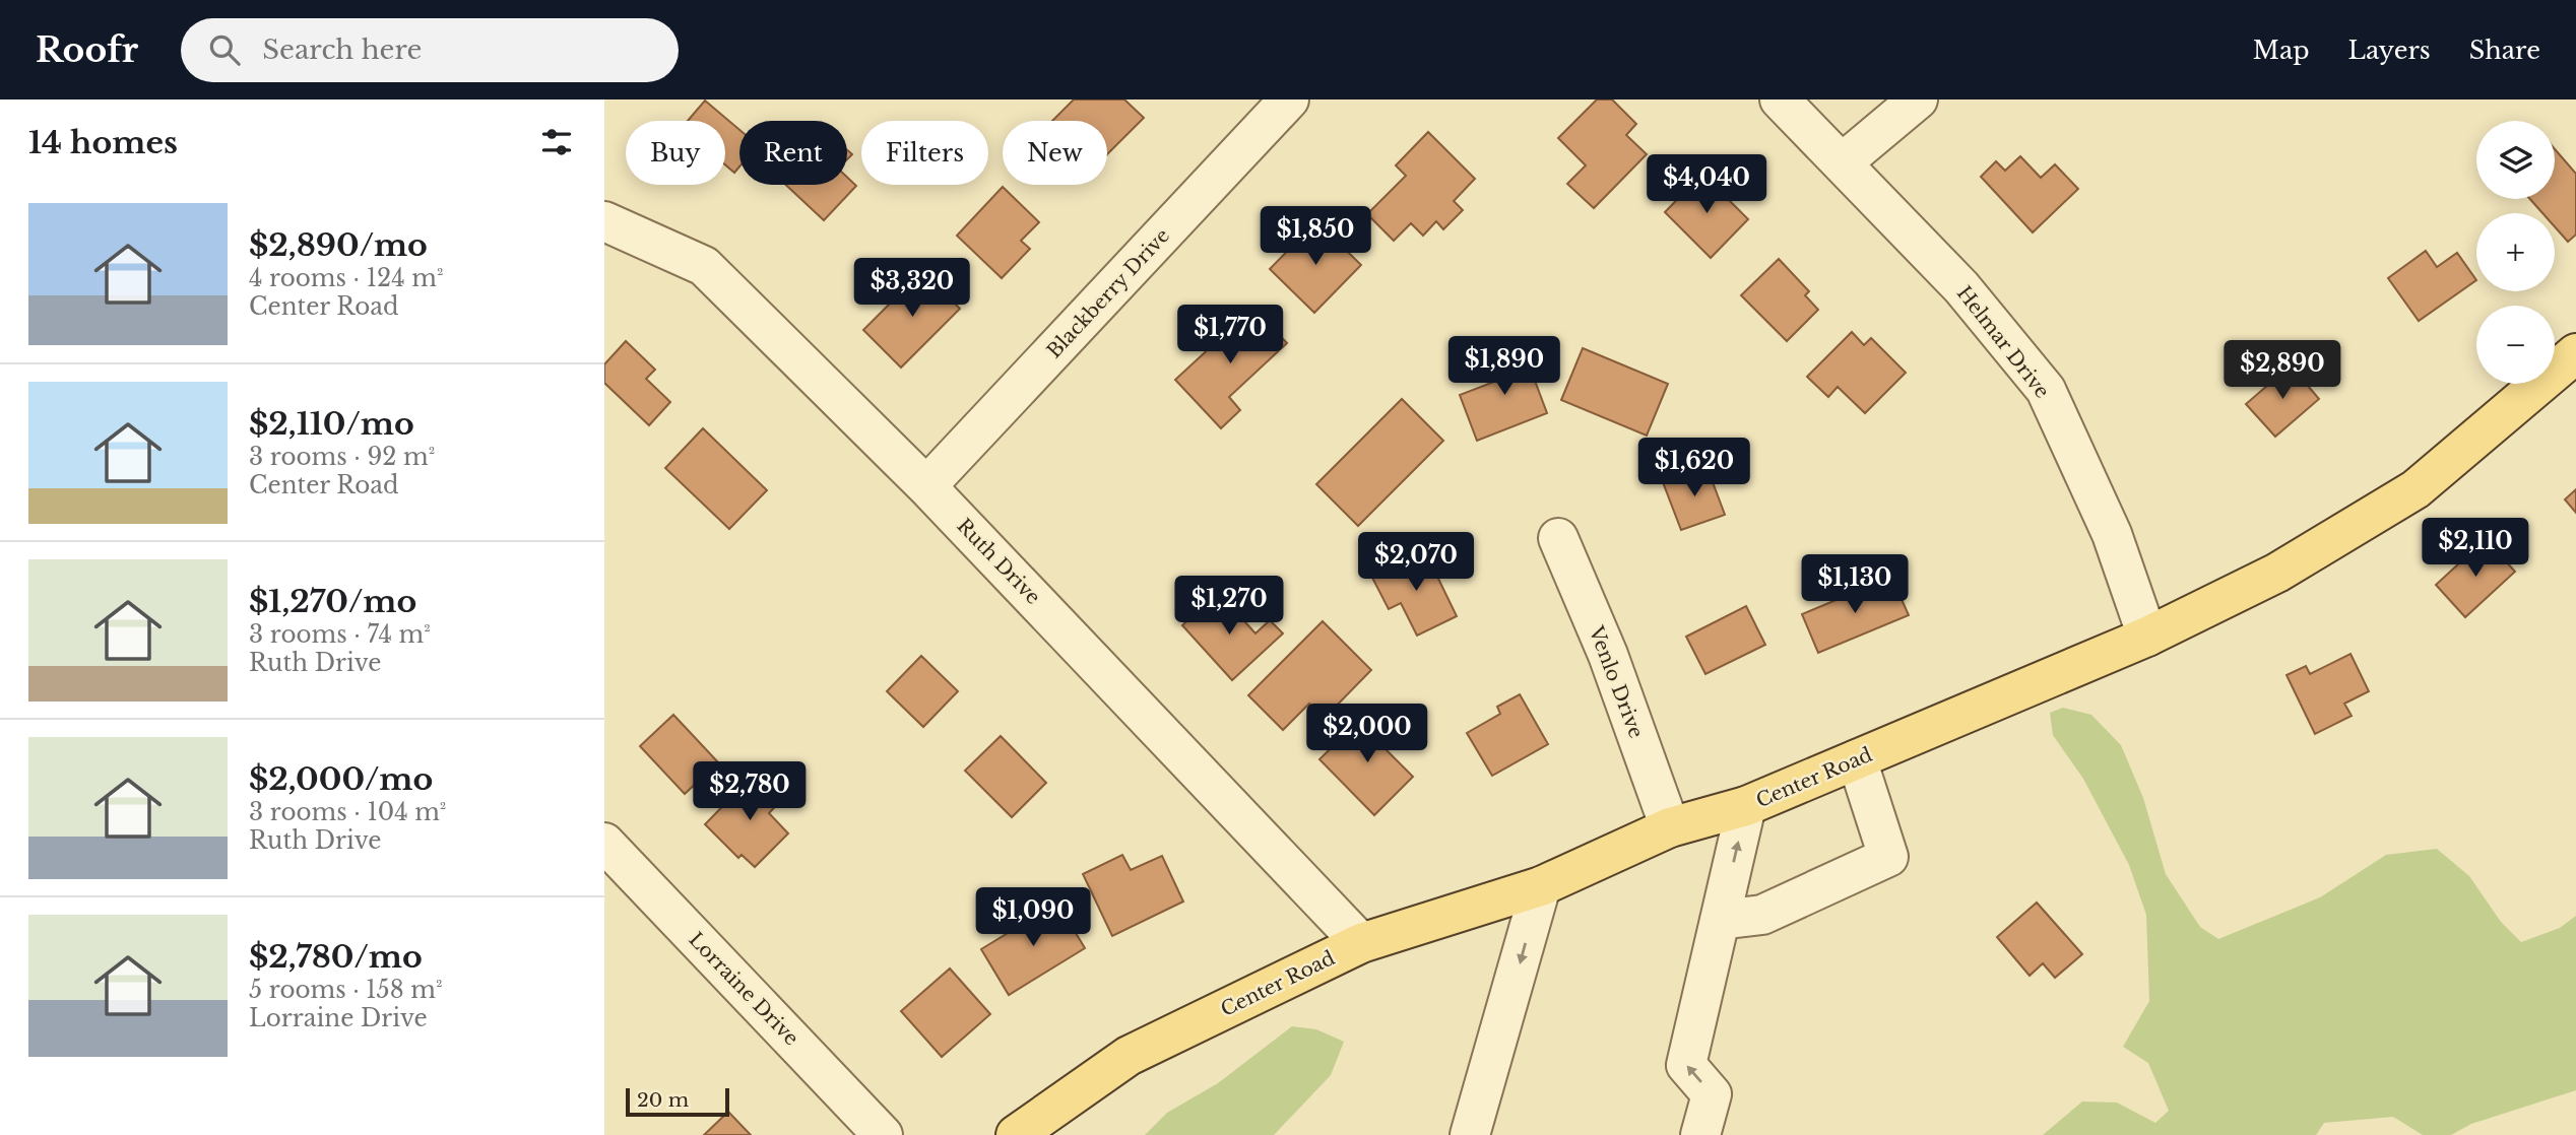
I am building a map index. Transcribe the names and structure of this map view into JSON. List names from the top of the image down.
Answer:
{
  "streets": {
    "main road": ["Center Road"],
    "street": [
      "Blackberry Drive",
      "Helmar Drive",
      "Ruth Drive",
      "Venlo Drive",
      "Lorraine Drive"
    ]
  },
  "crossings": [
    ["Blackberry Drive", "Ruth Drive"],
    ["Helmar Drive", "Center Road"],
    ["Ruth Drive", "Center Road"],
    ["Venlo Drive", "Center Road"]
  ],
  "scale_bar": "20 m",
  "page": {
    "header": "Roofr",
    "search": "Search here",
    "nav": ["Map", "Layers", "Share"],
    "heading": "14 homes",
    "map_buttons": ["+", "−"],
    "chip": [
      "Buy",
      "Rent",
      "Filters",
      "New"
    ],
    "price": [
      "$4,040",
      "$1,850",
      "$3,320",
      "$1,770",
      "$1,890",
      "$2,890",
      "$1,620",
      "$2,110",
      "$2,070",
      "$1,130",
      "$1,270",
      "$2,000",
      "$2,780",
      "$1,090"
    ],
    "list": [
      {
        "name": "$2,890/mo",
        "note": "4 rooms · 124 m² · Center Road"
      },
      {
        "name": "$2,110/mo",
        "note": "3 rooms · 92 m² · Center Road"
      },
      {
        "name": "$1,270/mo",
        "note": "3 rooms · 74 m² · Ruth Drive"
      },
      {
        "name": "$2,000/mo",
        "note": "3 rooms · 104 m² · Ruth Drive"
      },
      {
        "name": "$2,780/mo",
        "note": "5 rooms · 158 m² · Lorraine Drive"
      }
    ],
    "scale": "20 m"
  }
}
